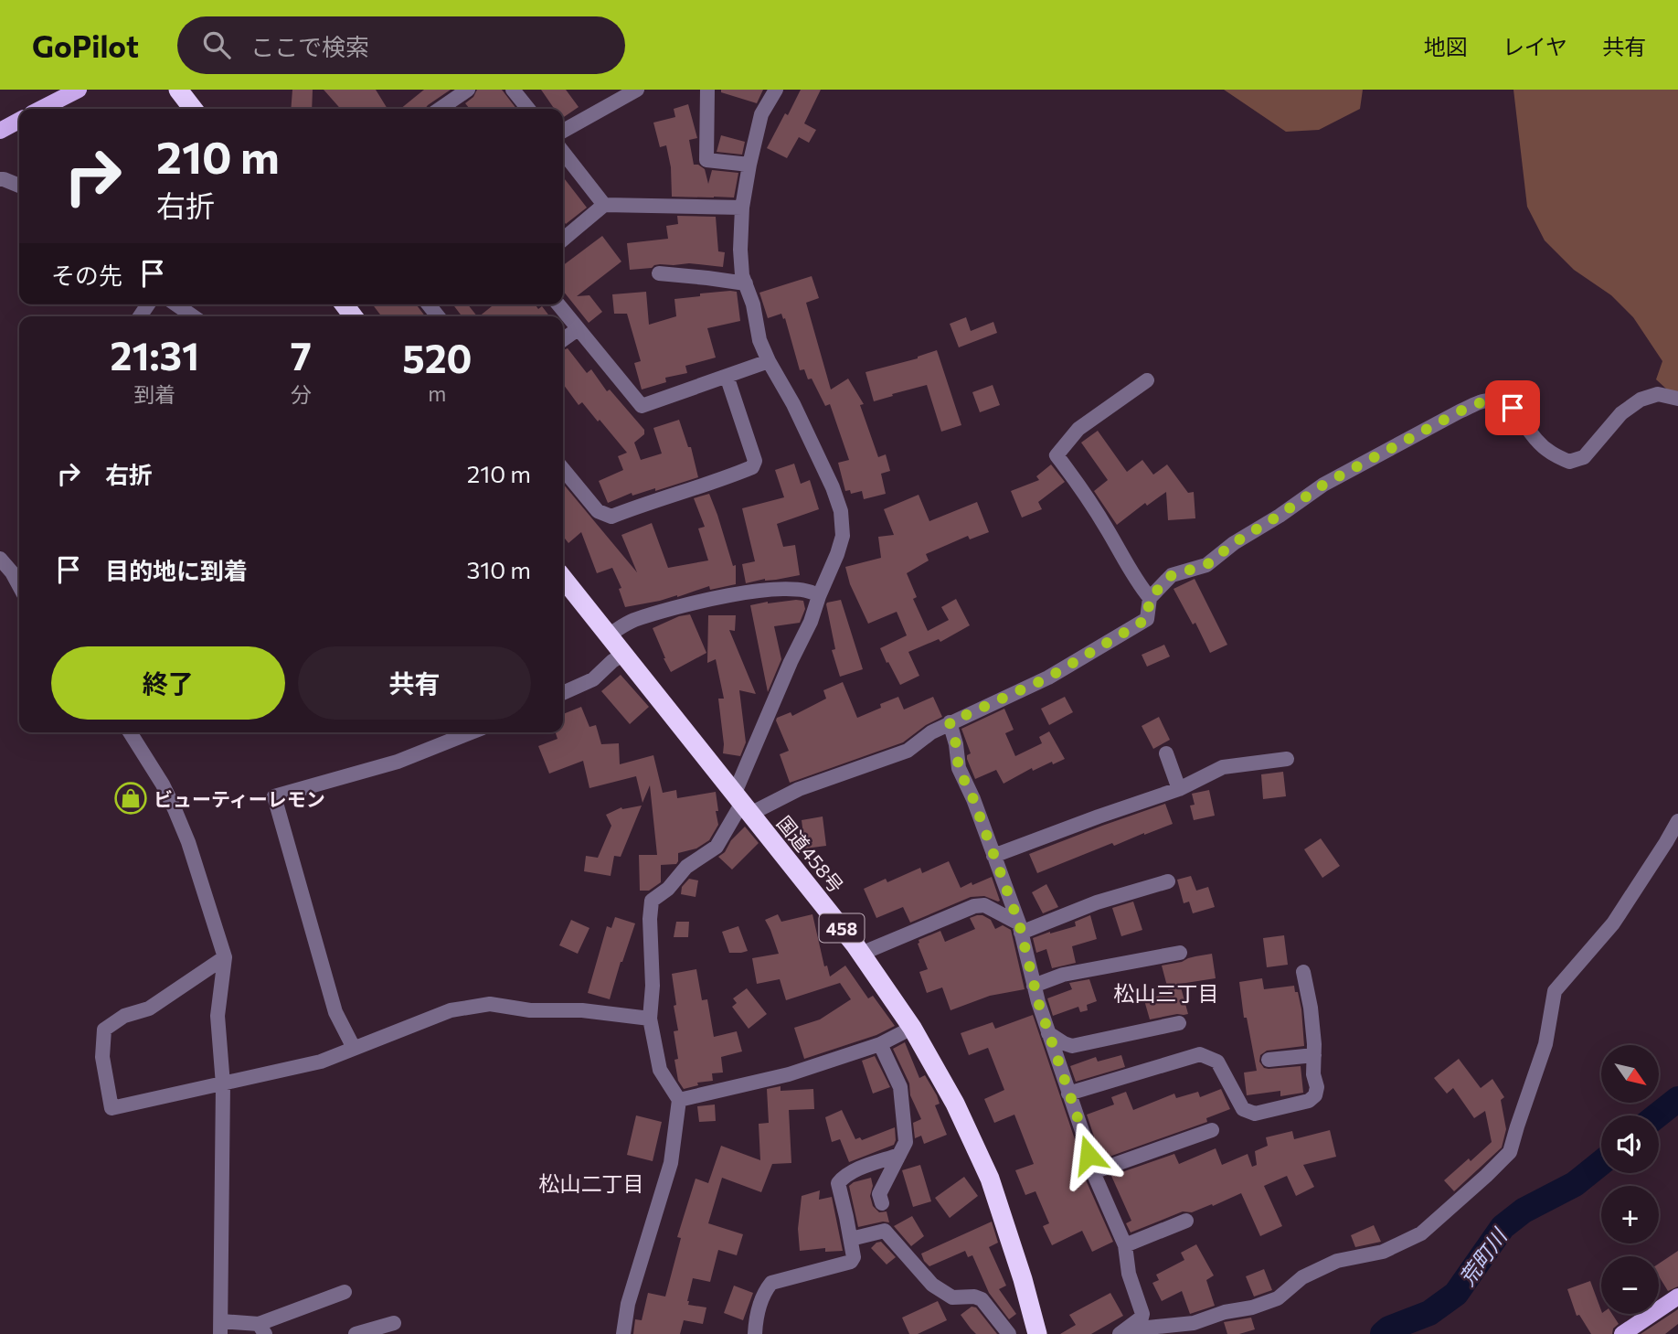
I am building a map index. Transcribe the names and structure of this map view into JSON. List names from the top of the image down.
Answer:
{
  "streets": {
    "highway": ["国道458号", "458"]
  },
  "districts": ["松山三丁目", "松山二丁目"],
  "water": ["荒町川"],
  "places": {
    "shop": ["ビューティーレモン"]
  },
  "north": "bottom right",
  "page": {
    "header": "GoPilot",
    "search": "ここで検索",
    "nav": ["地図", "レイヤ", "共有"],
    "turn": ["210 m", "右折"],
    "then": "その先",
    "eta": [
      "21:31",
      "到着",
      "7",
      "分",
      "520",
      "m"
    ],
    "list": [
      {
        "name": "右折",
        "value": "210 m"
      },
      {
        "name": "目的地に到着",
        "value": "310 m"
      }
    ],
    "buttons": ["終了", "共有"],
    "map_buttons": ["+", "−"]
  }
}
